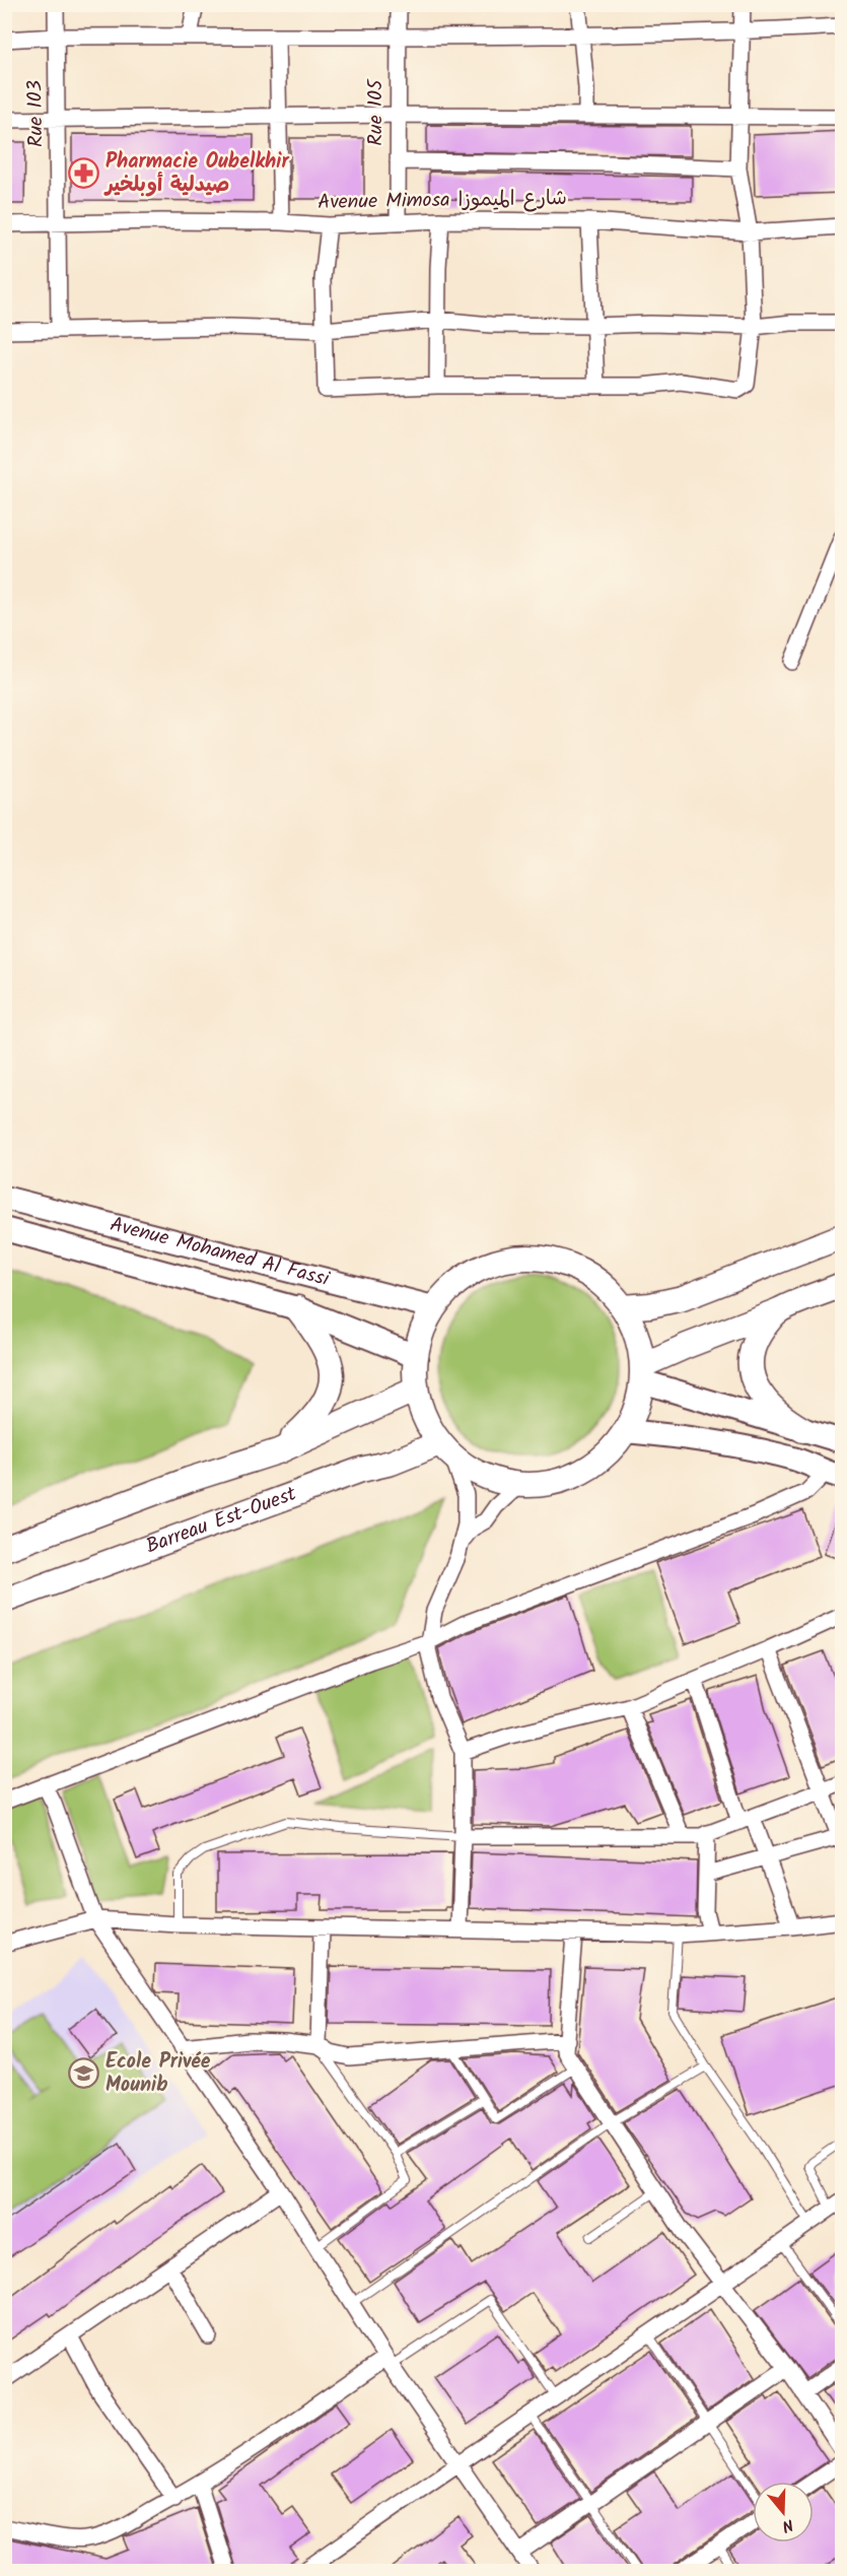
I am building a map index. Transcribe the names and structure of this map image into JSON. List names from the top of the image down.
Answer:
{
  "streets": {
    "main road": ["Barreau Est-Ouest"],
    "street": [
      "Rue 105",
      "Rue 103",
      "Avenue Mimosa شارع الميموزا",
      "Avenue Mohamed Al Fassi"
    ]
  },
  "crossings": [
    ["Rue 105", "Avenue Mimosa شارع الميموزا"],
    ["Rue 103", "Avenue Mimosa شارع الميموزا"]
  ],
  "places": {
    "pharmacy": ["Pharmacie Oubelkhir صيدلية أوبلخير"],
    "school or university": ["Ecole Privée Mounib"]
  },
  "north": "bottom"
}
